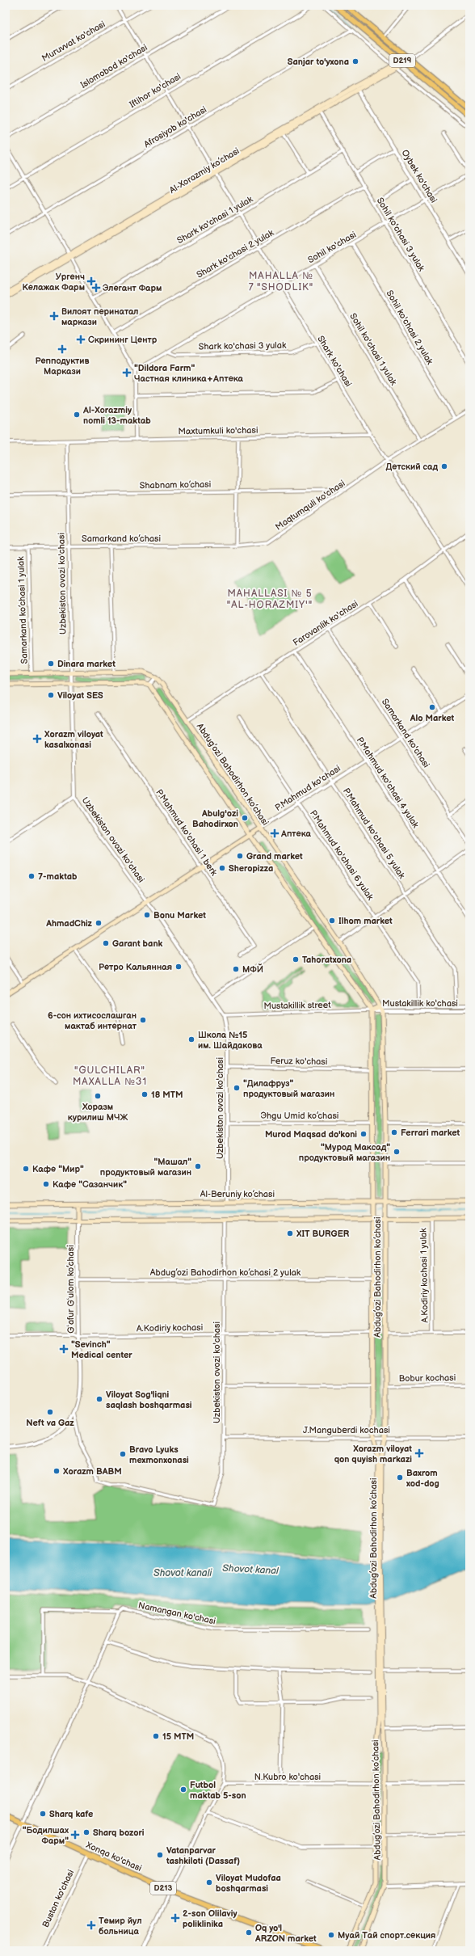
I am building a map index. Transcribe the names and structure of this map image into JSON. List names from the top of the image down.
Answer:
{
  "streets": {
    "main road": [
      "D219",
      "Al-Xorazmiy ko’chasi",
      "Abdug’ozi Bahodirhon ko’chasi",
      "P.Mahmud ko'chasi",
      "Al-Beruniy ko’chasi",
      "Xonqa ko'chasi",
      "D213"
    ],
    "street": [
      "Muruvvat ko'chasi",
      "Islomobod ko'chasi",
      "Iftihor ko'chasi",
      "Afrosiyob ko'chasi",
      "Oybek ko'chasi",
      "Shark ko'chasi 1 yulak",
      "Sohil ko'chasi 3 yulak",
      "Sohil ko'chasi",
      "Shark ko'chasi 2 yulak",
      "Sohil ko'chasi 2 yulak",
      "Shark ko'chasi 3 yulak",
      "Sohil ko'chasi 1 yulak",
      "Shark ko'chasi",
      "Mаxtumkuli ko'chasi",
      "Shabnam ko’chasi",
      "Maqtumquli ko'chasi",
      "Samarkand ko’chasi",
      "Uzbekiston ovozi ko'chasi",
      "Samarkand ko’chasi 1 yulak",
      "Farovanlik ko'chasi",
      "Samarkand ko'chasi",
      "P.Mahmud ko'chasi 4 yulak",
      "P.Mahmud ko'chasi 1 berk",
      "P.Mahmud ko'chasi 5 yulak",
      "P.Mahmud ko'chasi 6 yulak",
      "Mustakillik ko'chasi",
      "Mustakillik street",
      "Feruz ko'chasi",
      "Эhgu Umid ko’chasi",
      "Abdug’ozi Bahodirhon ko’chasi 2 yulak",
      "A.Kodiriy kochasi 1 yulak",
      "Gʻafur Gʻulom ko’chasi",
      "A.Kodiriy kochasi",
      "Bobur kochasi",
      "J.Manguberdi kochasi",
      "Namangan ko'chasi",
      "N.Kubro ko'chasi",
      "Buston ko'chasi"
    ]
  },
  "crossings": [
    ["D219", "Al-Xorazmiy ko’chasi"],
    ["Al-Xorazmiy ko’chasi", "Oybek ko'chasi"],
    ["Al-Xorazmiy ko’chasi", "Sohil ko'chasi 3 yulak"],
    ["Al-Xorazmiy ko’chasi", "Shark ko'chasi"],
    ["Oybek ko'chasi", "Sohil ko'chasi"],
    ["Shark ko'chasi 1 yulak", "Sohil ko'chasi 3 yulak"],
    ["Shark ko'chasi 1 yulak", "Shark ko'chasi"],
    ["Sohil ko'chasi 3 yulak", "Sohil ko'chasi"],
    ["Sohil ko'chasi 3 yulak", "Shark ko'chasi 2 yulak"],
    ["Sohil ko'chasi", "Sohil ko'chasi 2 yulak"],
    ["Sohil ko'chasi", "Shark ko'chasi 3 yulak"],
    ["Sohil ko'chasi", "Sohil ko'chasi 1 yulak"],
    ["Sohil ko'chasi", "Shark ko'chasi"],
    ["Shark ko'chasi 2 yulak", "Shark ko'chasi"],
    ["Sohil ko'chasi 2 yulak", "Maqtumquli ko'chasi"],
    ["Shark ko'chasi 3 yulak", "Shark ko'chasi"],
    ["Sohil ko'chasi 1 yulak", "Maqtumquli ko'chasi"],
    ["Shark ko'chasi", "Mаxtumkuli ko'chasi"],
    ["Shark ko'chasi", "Maqtumquli ko'chasi"],
    ["Shark ko'chasi", "Farovanlik ko'chasi"],
    ["Mаxtumkuli ko'chasi", "Uzbekiston ovozi ko'chasi"],
    ["Shabnam ko’chasi", "Maqtumquli ko'chasi"],
    ["Shabnam ko’chasi", "Uzbekiston ovozi ko'chasi"],
    ["Maqtumquli ko'chasi", "Samarkand ko’chasi"],
    ["Samarkand ko’chasi", "Uzbekiston ovozi ko'chasi"],
    ["Samarkand ko’chasi", "Samarkand ko’chasi 1 yulak"],
    ["Uzbekiston ovozi ko'chasi", "P.Mahmud ko'chasi"],
    ["Uzbekiston ovozi ko'chasi", "Mustakillik street"],
    ["Uzbekiston ovozi ko'chasi", "Feruz ko'chasi"],
    ["Uzbekiston ovozi ko'chasi", "Эhgu Umid ko’chasi"],
    ["Uzbekiston ovozi ko'chasi", "Al-Beruniy ko’chasi"],
    ["Uzbekiston ovozi ko'chasi", "Abdug’ozi Bahodirhon ko’chasi 2 yulak"],
    ["Uzbekiston ovozi ko'chasi", "Gʻafur Gʻulom ko’chasi"],
    ["Uzbekiston ovozi ko'chasi", "A.Kodiriy kochasi"],
    ["Uzbekiston ovozi ko'chasi", "J.Manguberdi kochasi"],
    ["Farovanlik ko'chasi", "Samarkand ko'chasi"],
    ["Farovanlik ko'chasi", "Abdug’ozi Bahodirhon ko’chasi"],
    ["Farovanlik ko'chasi", "P.Mahmud ko'chasi 4 yulak"],
    ["Farovanlik ko'chasi", "P.Mahmud ko'chasi 5 yulak"],
    ["Samarkand ko'chasi", "P.Mahmud ko'chasi"],
    ["Abdug’ozi Bahodirhon ko’chasi", "P.Mahmud ko'chasi"],
    ["Abdug’ozi Bahodirhon ko’chasi", "Mustakillik ko'chasi"],
    ["Abdug’ozi Bahodirhon ko’chasi", "Mustakillik street"],
    ["Abdug’ozi Bahodirhon ko’chasi", "Feruz ko'chasi"],
    ["Abdug’ozi Bahodirhon ko’chasi", "Эhgu Umid ko’chasi"],
    ["Abdug’ozi Bahodirhon ko’chasi", "Al-Beruniy ko’chasi"],
    ["Abdug’ozi Bahodirhon ko’chasi", "Abdug’ozi Bahodirhon ko’chasi 2 yulak"],
    ["Abdug’ozi Bahodirhon ko’chasi", "A.Kodiriy kochasi"],
    ["Abdug’ozi Bahodirhon ko’chasi", "Bobur kochasi"],
    ["Abdug’ozi Bahodirhon ko’chasi", "J.Manguberdi kochasi"],
    ["Abdug’ozi Bahodirhon ko’chasi", "N.Kubro ko'chasi"],
    ["P.Mahmud ko'chasi 4 yulak", "P.Mahmud ko'chasi"],
    ["P.Mahmud ko'chasi", "P.Mahmud ko'chasi 1 berk"],
    ["P.Mahmud ko'chasi", "P.Mahmud ko'chasi 5 yulak"],
    ["P.Mahmud ko'chasi", "P.Mahmud ko'chasi 6 yulak"],
    ["P.Mahmud ko'chasi 5 yulak", "Mustakillik ko'chasi"],
    ["P.Mahmud ko'chasi 6 yulak", "Mustakillik ko'chasi"],
    ["Abdug’ozi Bahodirhon ko’chasi 2 yulak", "Gʻafur Gʻulom ko’chasi"],
    ["Gʻafur Gʻulom ko’chasi", "A.Kodiriy kochasi"],
    ["Xonqa ko'chasi", "Buston ko'chasi"]
  ],
  "districts": ["MAHALLA № 7 \"SHODLIK\"", "MAHALLASI № 5 \"АL-HORAZMIY'\"", "\"GULCHILAR\" MAXALLA №31"],
  "water": ["Shovot kanal", "Shovot kanali"],
  "places": {
    "other": [
      "Sanjar to'yxona",
      "Аl-Xоrаzmiy nоmli 13-mаktаb",
      "Детский сад",
      "Dinara market",
      "Viloyat SES",
      "Alo Market",
      "Abulg'ozi Bahodirxon",
      "Grand market",
      "Sheropizza",
      "7-maktab",
      "Bonu Market",
      "Ilhom market",
      "AhmadChiz",
      "Garant bank",
      "Tahoratxona",
      "Ретро Кальянная",
      "МФЙ",
      "6-сон ихтисослашган мактаб интернат",
      "Школа №15 им. Шайдакова",
      "\"Дилафруз\" продуктовый магазин",
      "18 MTM",
      "Хоразм курилиш МЧЖ",
      "Ferrari market",
      "Murod Maqsad do'koni",
      "\"Мурод Максад\" продуктовый магазин",
      "\"Машал\" продуктовый магазин",
      "Кафе \"Мир\"",
      "Кафе \"Сазанчик\"",
      "XIT BURGER",
      "Viloyat Sog'liqni saqlash boshqarmasi",
      "Neft va Gaz",
      "Bravo Lyuks mexmonxonasi",
      "Xorazm BABM",
      "Baxrom xod-dog",
      "15 MTM",
      "Futbol maktab 5-son",
      "Sharq kafe",
      "Sharq bozori",
      "Vatanparvar tashkiloti (Dassaf)",
      "Viloyat Mudofaa boshqarmasi",
      "Oq yo'l ARZON market",
      "Муай Тай спорт.секция"
    ],
    "health": [
      "Ургенч Келажак Фарм",
      "Элегант Фарм",
      "Вилоят перинатал маркази",
      "Скрининг Центр",
      "Репподуктив Маркази",
      "\"Dildora Farm\" Частная клиника+Аптека",
      "Xorazm viloyat kasalxonasi",
      "Аптека",
      "\"Sevinch\" Medical center",
      "Xorazm viloyat qon quyish markazi",
      "\"Бодилшах Фарм\"",
      "2-son Olilaviy poliklinika",
      "Темир йул больница"
    ]
  }
}
